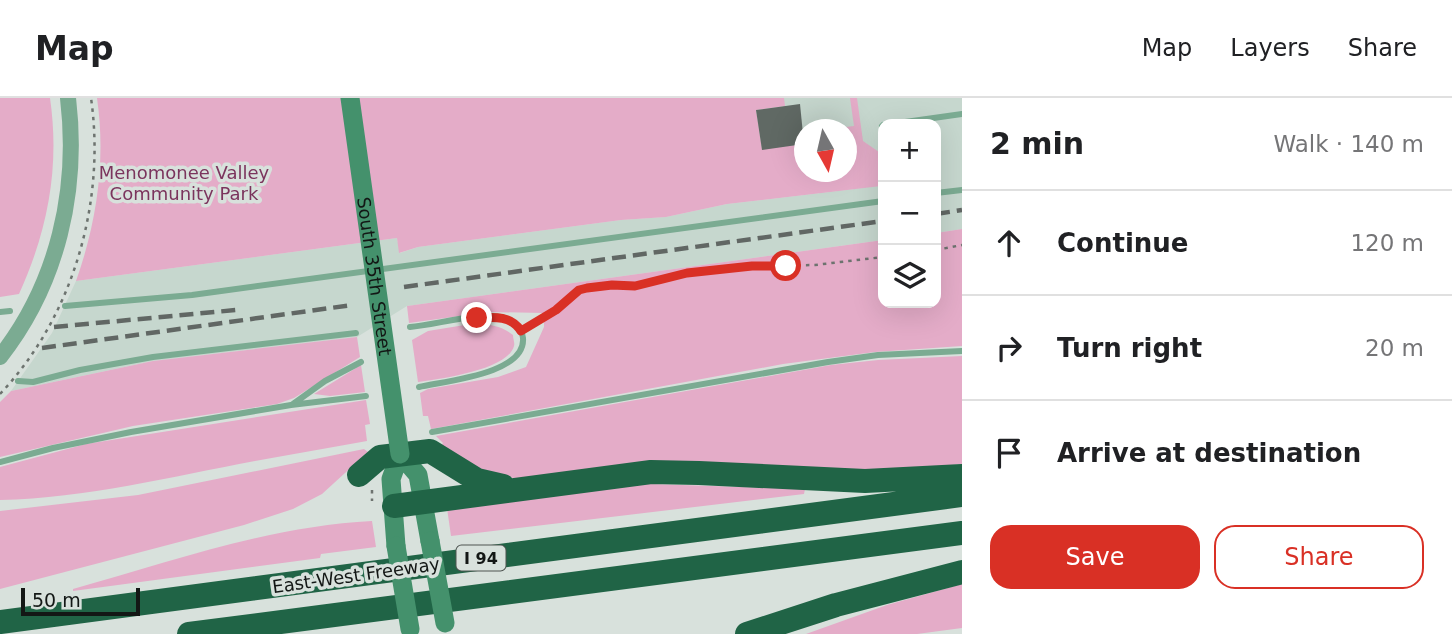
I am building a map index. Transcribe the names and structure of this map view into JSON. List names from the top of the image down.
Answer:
{
  "streets": {
    "highway": ["I 94", "East-West Freeway"],
    "main road": ["South 35th Street"]
  },
  "parks": ["Menomonee Valley Community Park"],
  "scale_bar": "50 m",
  "north": "bottom",
  "page": {
    "header": "Map",
    "nav": ["Map", "Layers", "Share"],
    "heading": ["2 min", "Walk · 140 m"],
    "map_buttons": ["+", "−"],
    "list": [
      ["Continue", "120 m"],
      ["Turn right", "20 m"],
      "Arrive at destination"
    ],
    "buttons": ["Save", "Share"],
    "scale": "50 m"
  }
}
